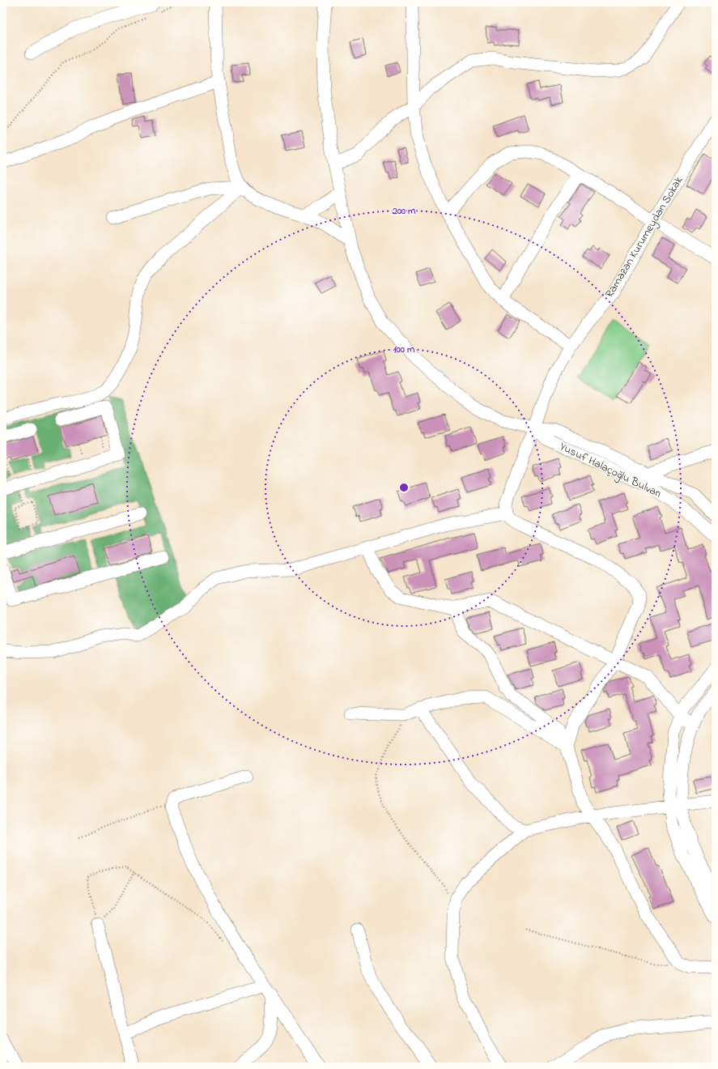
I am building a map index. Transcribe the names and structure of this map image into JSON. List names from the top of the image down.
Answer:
{
  "streets": {
    "street": ["Ramazan Kurumeydan Sokak", "Yusuf Halaçoğlu Bulvarı"]
  },
  "crossings": [
    ["Ramazan Kurumeydan Sokak", "Yusuf Halaçoğlu Bulvarı"]
  ],
  "rings": ["200 m", "100 m"]
}
